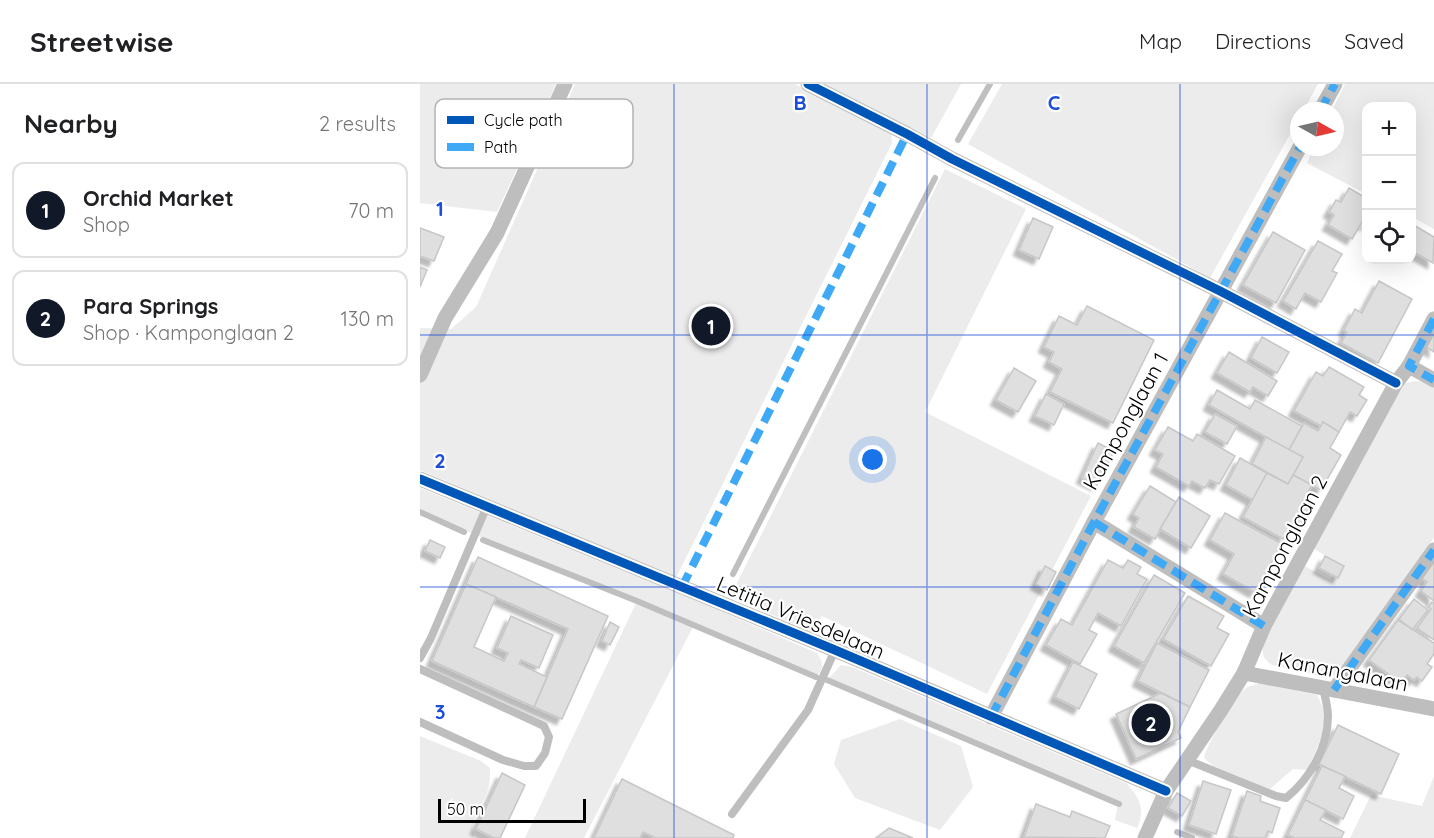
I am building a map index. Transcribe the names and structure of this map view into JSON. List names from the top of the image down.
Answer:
{
  "streets": {
    "street": [
      "Kamponglaan 1",
      "Kamponglaan 2",
      "Letitia Vriesdelaan",
      "Kanangalaan"
    ]
  },
  "crossings": [
    ["Kamponglaan 1", "Letitia Vriesdelaan"],
    ["Kamponglaan 2", "Letitia Vriesdelaan"],
    ["Kamponglaan 2", "Kanangalaan"]
  ],
  "legend": ["Cycle path", "Path"],
  "scale_bar": "50 m",
  "north": "right",
  "page": {
    "header": "Streetwise",
    "nav": ["Map", "Directions", "Saved"],
    "heading": ["Nearby", "2 results"],
    "map_buttons": ["+", "−"],
    "list": [
      {
        "mark": "1",
        "name": "Orchid Market",
        "note": "Shop",
        "value": "70 m"
      },
      {
        "mark": "2",
        "name": "Para Springs",
        "note": "Shop · Kamponglaan 2",
        "value": "130 m"
      }
    ],
    "pins": ["1", "2"],
    "scale": "50 m"
  },
  "grid": {
    "columns": ["B", "C"],
    "rows": ["1", "2", "3"]
  }
}
